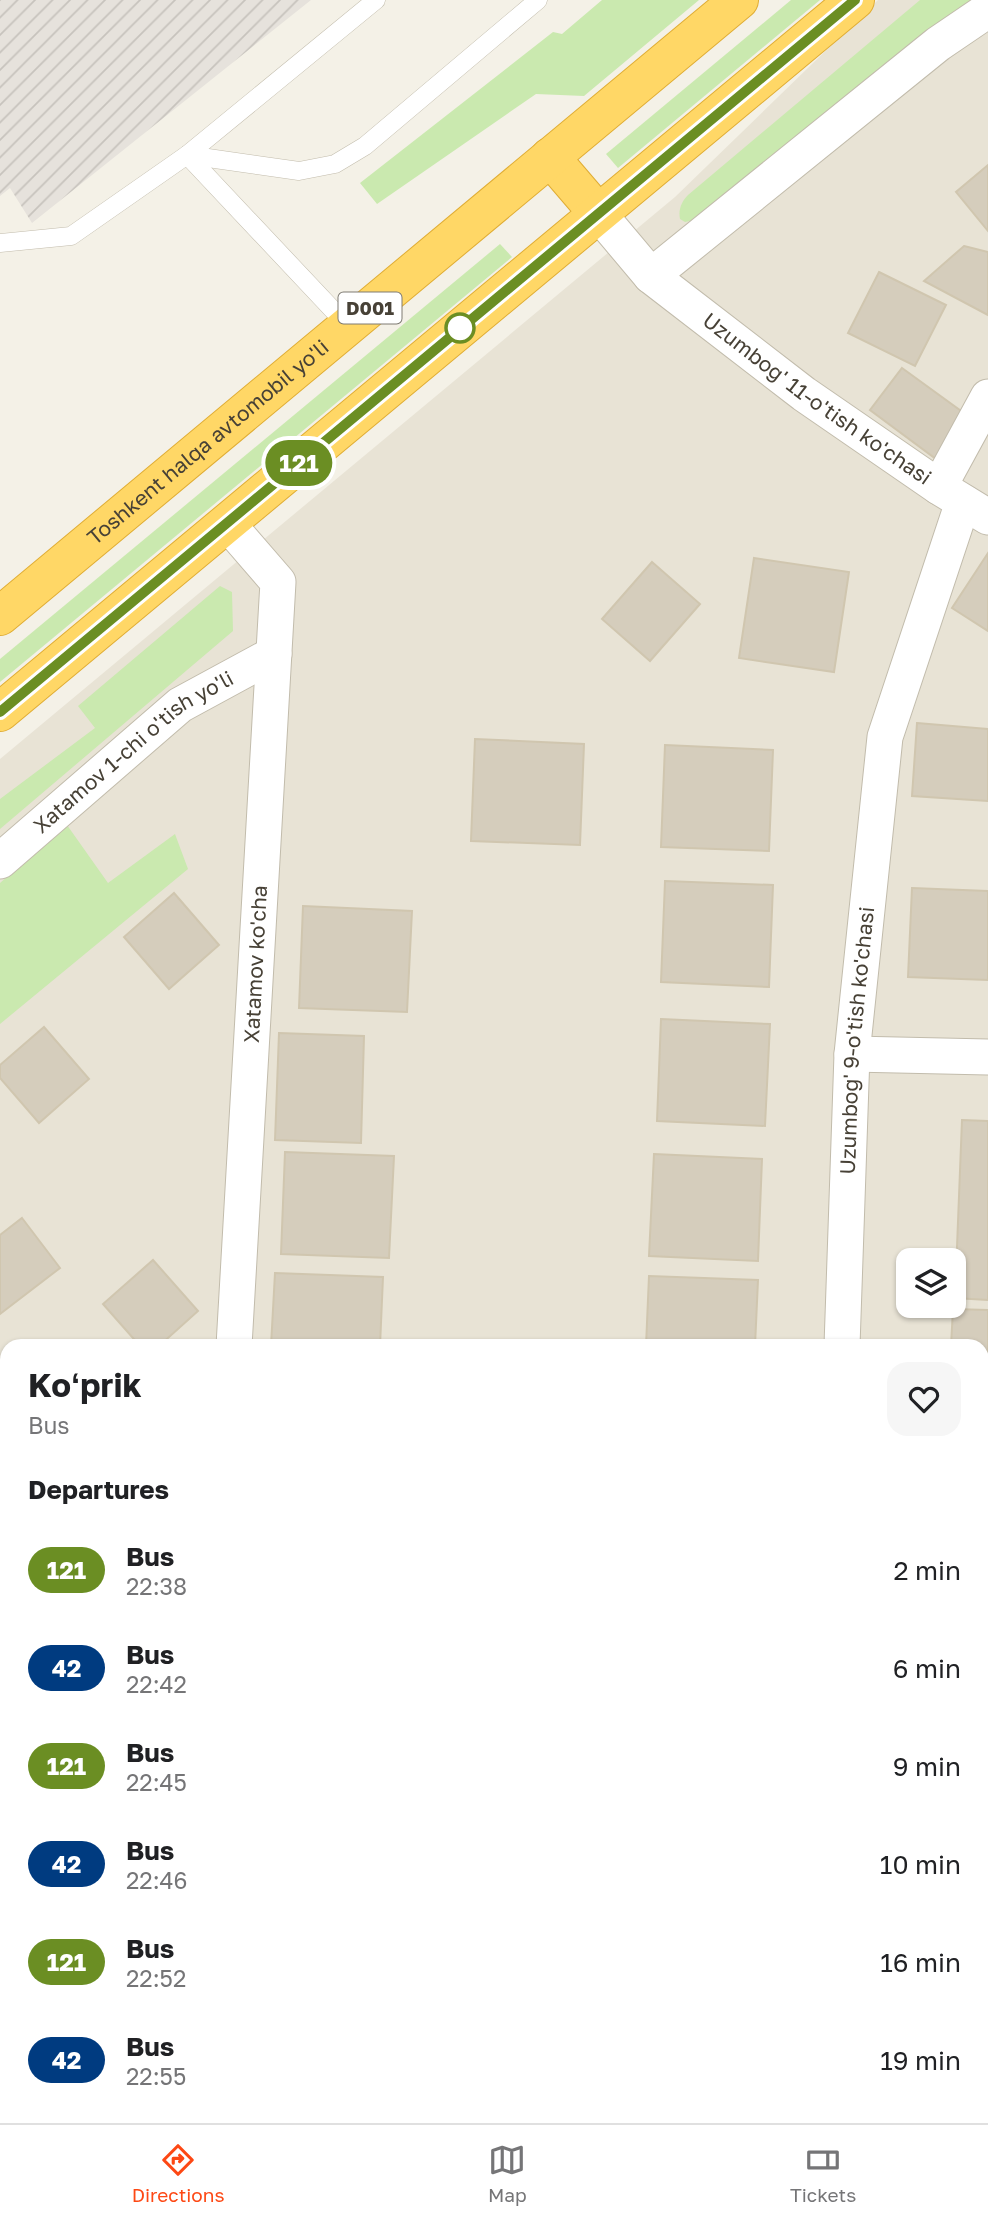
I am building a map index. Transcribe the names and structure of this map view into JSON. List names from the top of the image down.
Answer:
{
  "streets": {
    "highway": ["D001", "Toshkent halqa avtomobil yo'li"],
    "street": [
      "Uzumbog' 11-o'tish ko'chasi",
      "Xatamov 1-chi o'tish yo'li",
      "Xatamov ko'cha",
      "Uzumbog' 9-o'tish ko'chasi"
    ]
  },
  "crossings": [
    ["Uzumbog' 11-o'tish ko'chasi", "Uzumbog' 9-o'tish ko'chasi"],
    ["Xatamov 1-chi o'tish yo'li", "Xatamov ko'cha"]
  ],
  "lines": ["bus line 121"],
  "page": {
    "on_map": "121",
    "heading": [
      ["Koʻprik", "Bus"],
      "Departures"
    ],
    "list": [
      {
        "mark": "121",
        "name": "Bus",
        "note": "22:38",
        "value": "2 min"
      },
      {
        "mark": "42",
        "name": "Bus",
        "note": "22:42",
        "value": "6 min"
      },
      {
        "mark": "121",
        "name": "Bus",
        "note": "22:45",
        "value": "9 min"
      },
      {
        "mark": "42",
        "name": "Bus",
        "note": "22:46",
        "value": "10 min"
      },
      {
        "mark": "121",
        "name": "Bus",
        "note": "22:52",
        "value": "16 min"
      },
      {
        "mark": "42",
        "name": "Bus",
        "note": "22:55",
        "value": "19 min"
      }
    ],
    "tabs": ["Directions", "Map", "Tickets"]
  }
}
